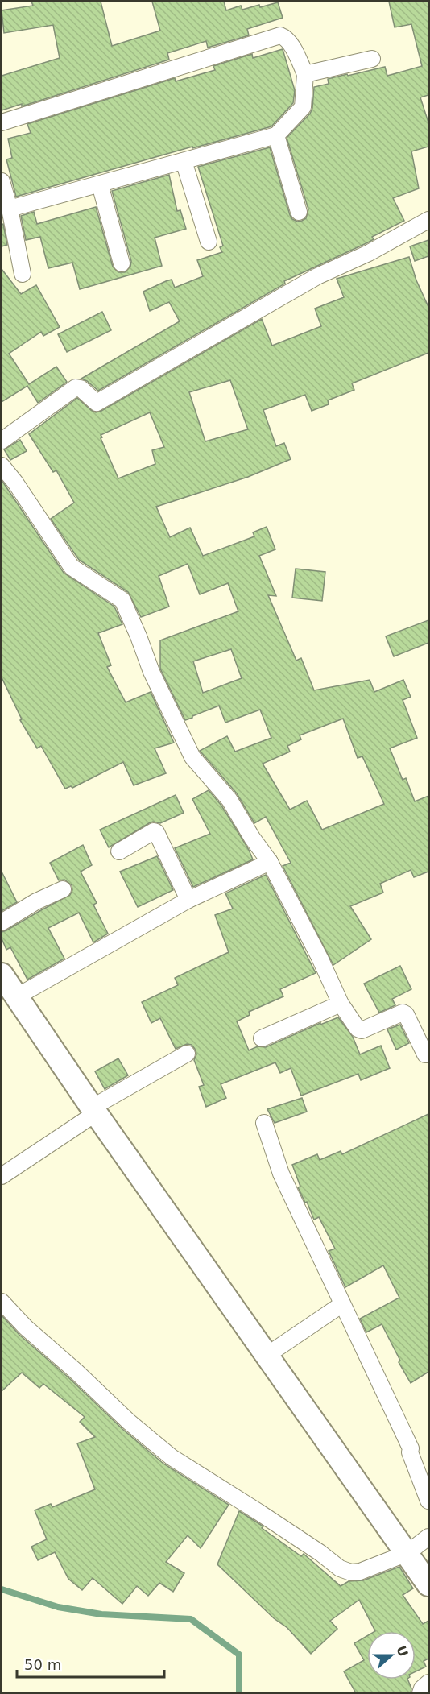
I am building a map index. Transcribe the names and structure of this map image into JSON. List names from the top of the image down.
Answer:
{
  "scale_bar": "50 m",
  "north": "right"
}
